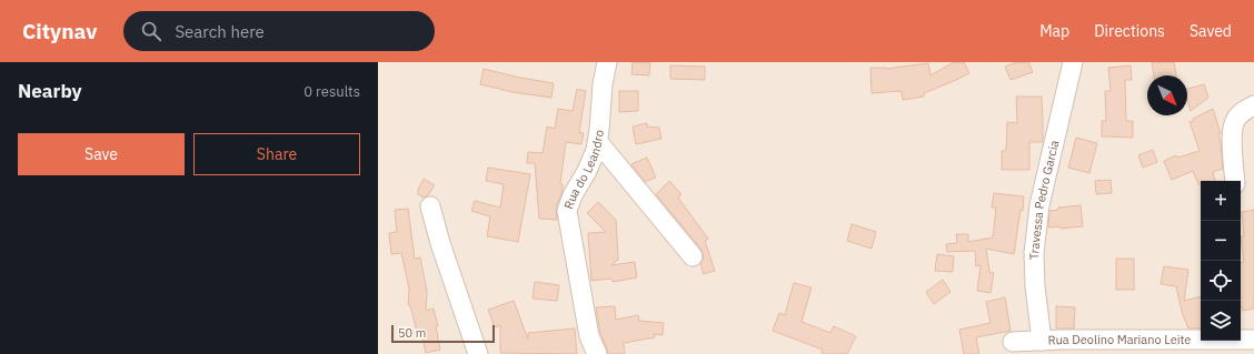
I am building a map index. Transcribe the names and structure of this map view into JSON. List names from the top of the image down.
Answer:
{
  "streets": {
    "street": ["Rua do Leandro", "Travessa Pedro Garcia", "Rua Deolino Mariano Leite"]
  },
  "crossings": [
    ["Travessa Pedro Garcia", "Rua Deolino Mariano Leite"]
  ],
  "scale_bar": "50 m",
  "north": "bottom right",
  "page": {
    "header": "Citynav",
    "search": "Search here",
    "nav": ["Map", "Directions", "Saved"],
    "heading": ["Nearby", "0 results"],
    "buttons": ["Save", "Share"],
    "map_buttons": ["+", "−"],
    "scale": "50 m"
  }
}
